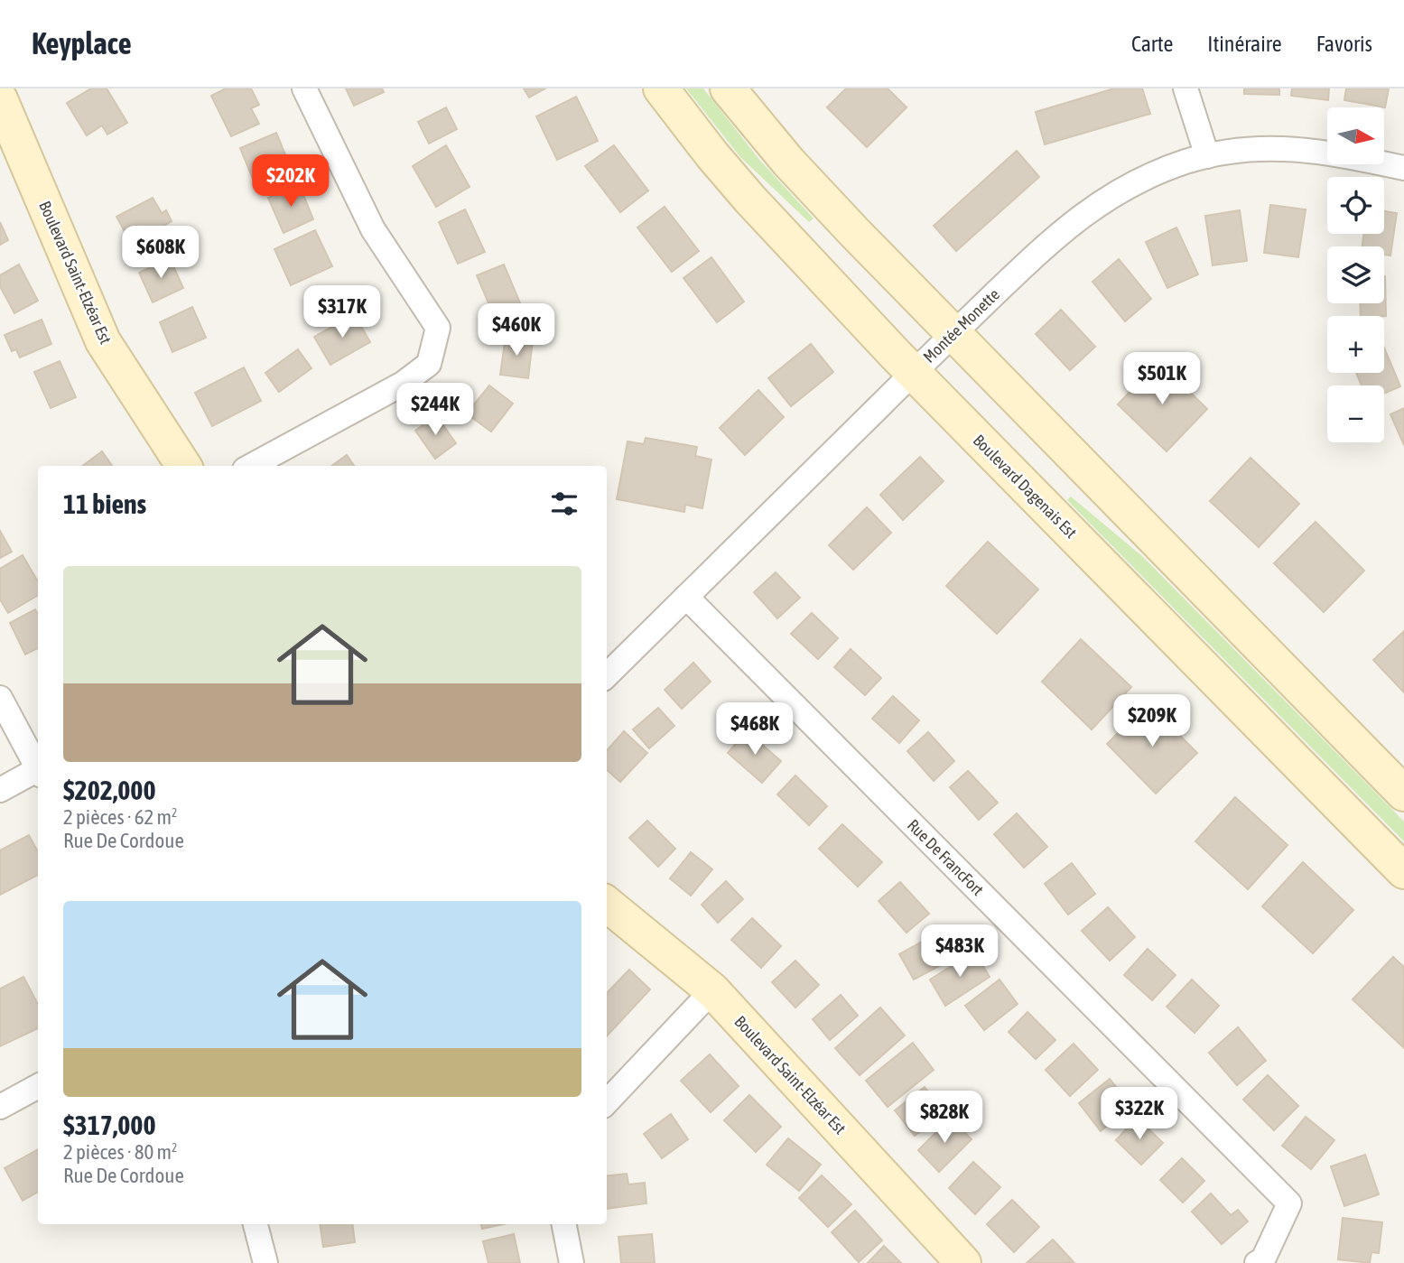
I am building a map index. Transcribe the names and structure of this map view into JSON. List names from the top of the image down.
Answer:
{
  "streets": {
    "main road": ["Boulevard Saint-Elzéar Est", "Boulevard Dagenais Est"],
    "street": ["Montée Monette", "Rue De FrancFort"]
  },
  "crossings": [
    ["Montée Monette", "Boulevard Dagenais Est"],
    ["Montée Monette", "Rue De FrancFort"]
  ],
  "north": "right",
  "page": {
    "header": "Keyplace",
    "nav": ["Carte", "Itinéraire", "Favoris"],
    "map_buttons": ["+", "−"],
    "price": [
      "$202K",
      "$608K",
      "$317K",
      "$460K",
      "$501K",
      "$244K",
      "$209K",
      "$468K",
      "$483K",
      "$322K",
      "$828K"
    ],
    "heading": "11 biens",
    "list": [
      {
        "name": "$202,000",
        "note": "2 pièces · 62 m² · Rue De Cordoue"
      },
      {
        "name": "$317,000",
        "note": "2 pièces · 80 m² · Rue De Cordoue"
      }
    ]
  }
}
